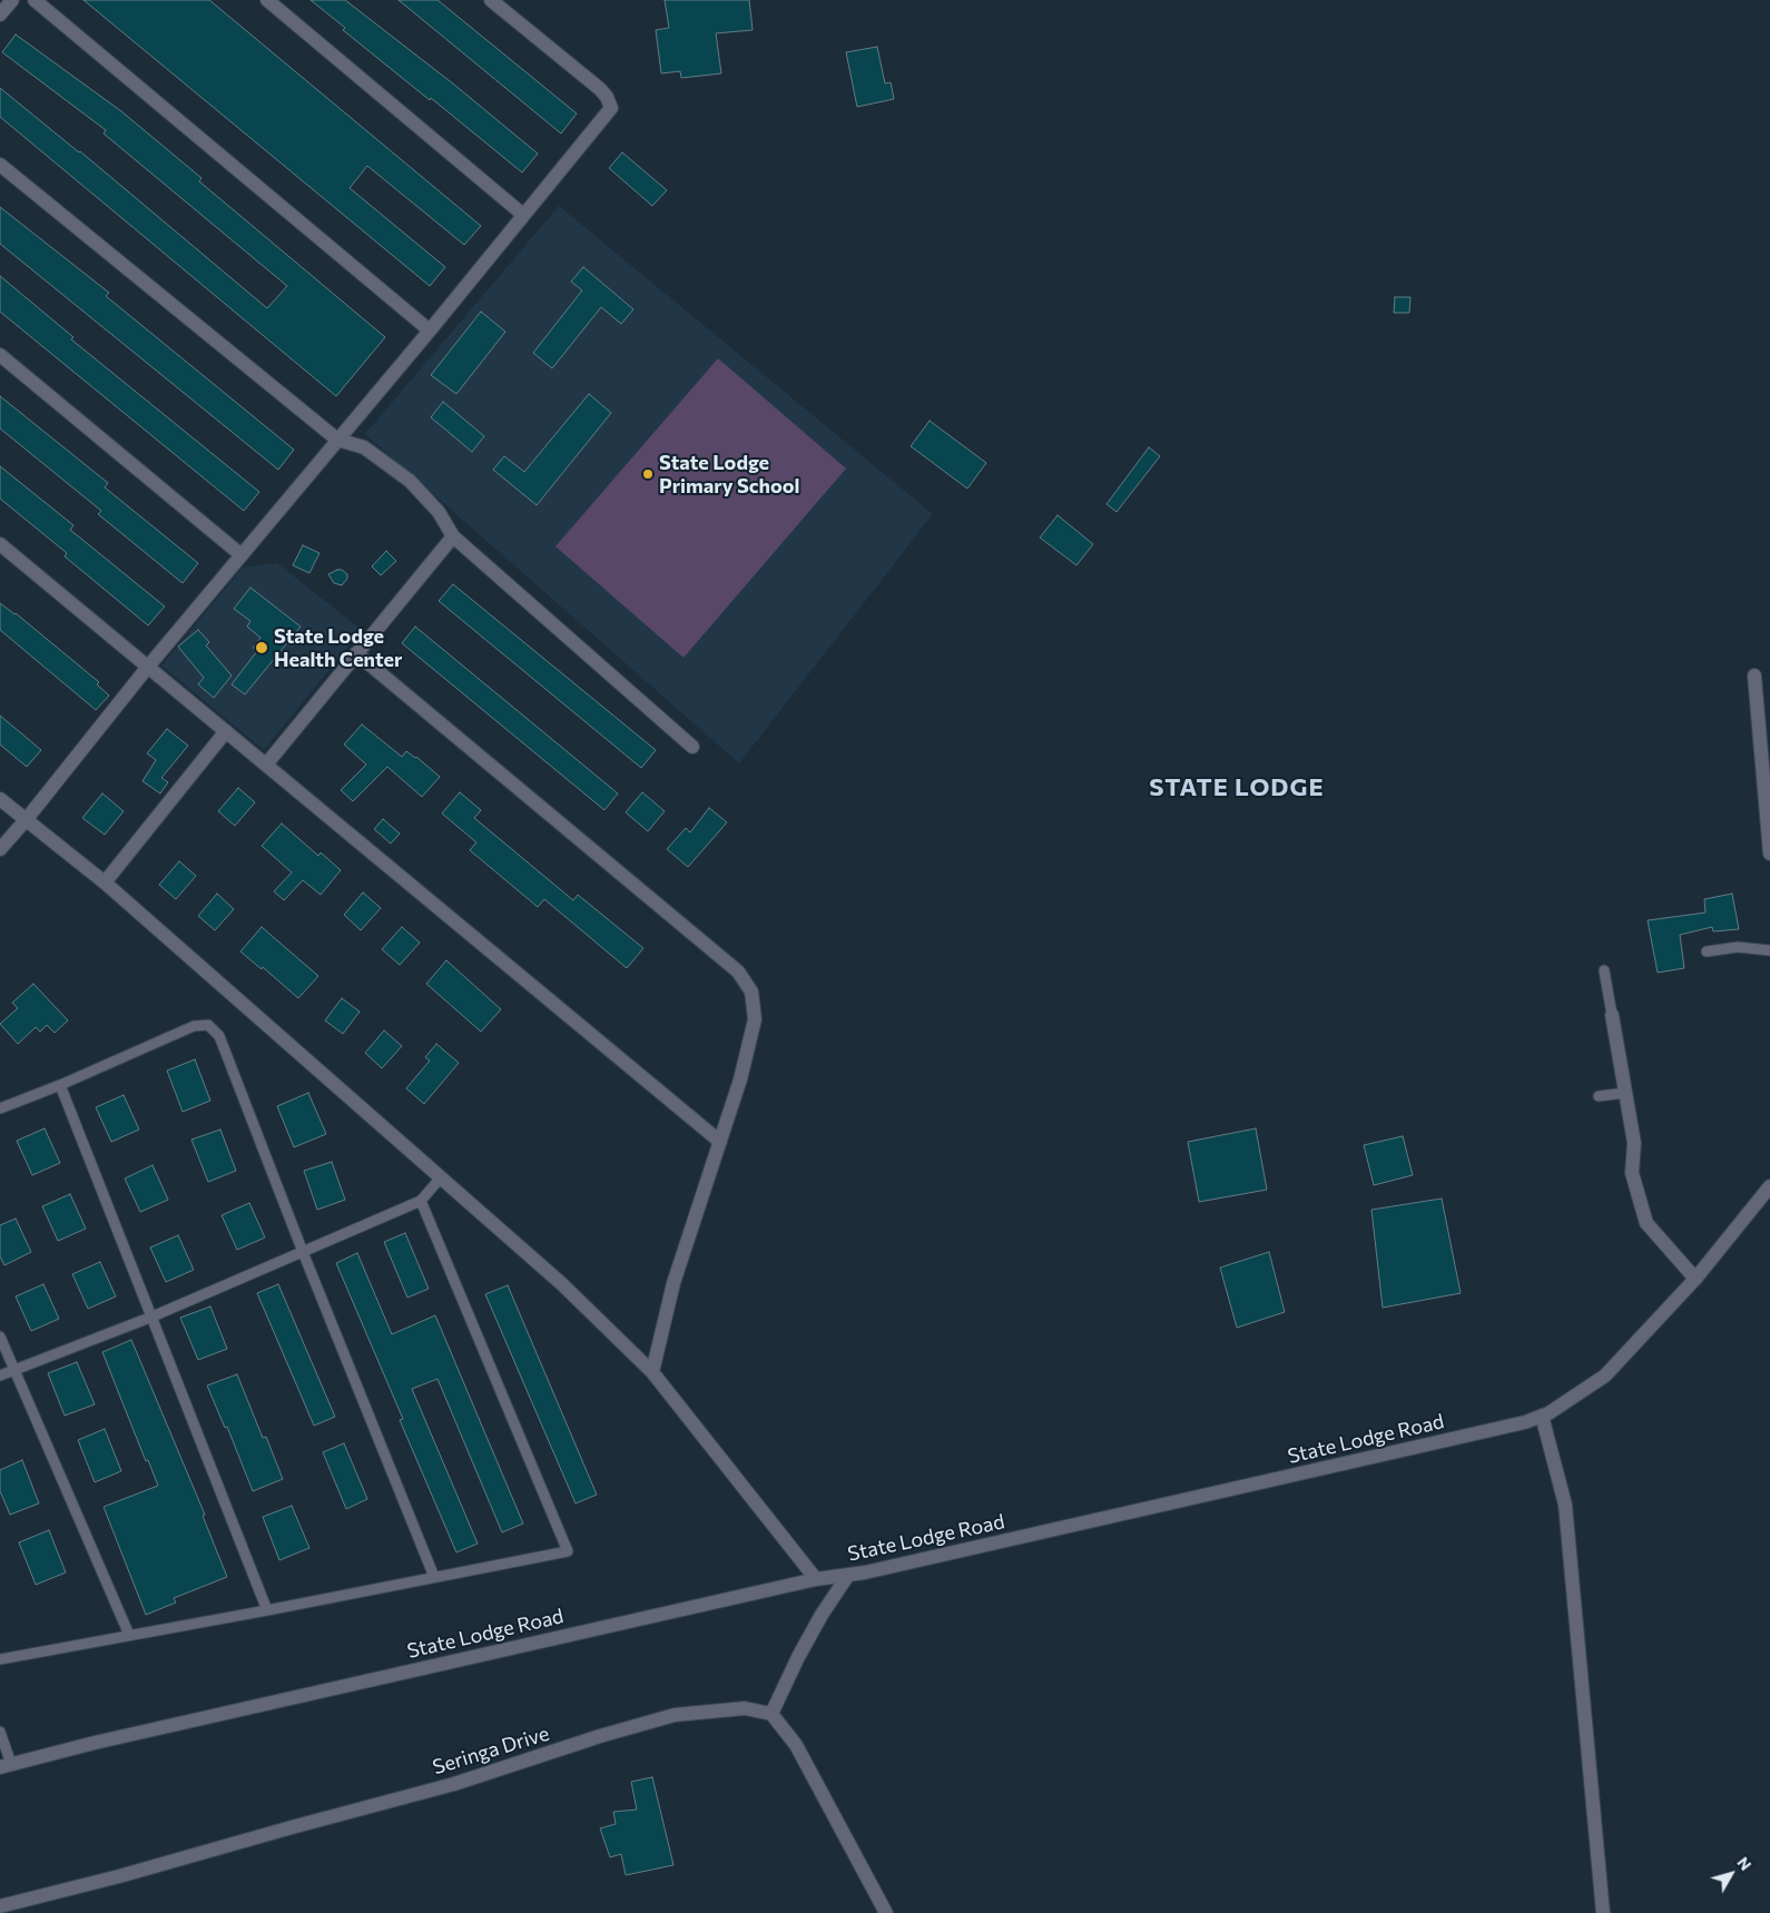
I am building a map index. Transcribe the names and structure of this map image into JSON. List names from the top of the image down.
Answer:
{
  "streets": {
    "street": ["State Lodge Road", "Seringa Drive"]
  },
  "districts": ["STATE LODGE"],
  "places": ["State Lodge Primary School", "State Lodge Health Center"],
  "north": "top right"
}
